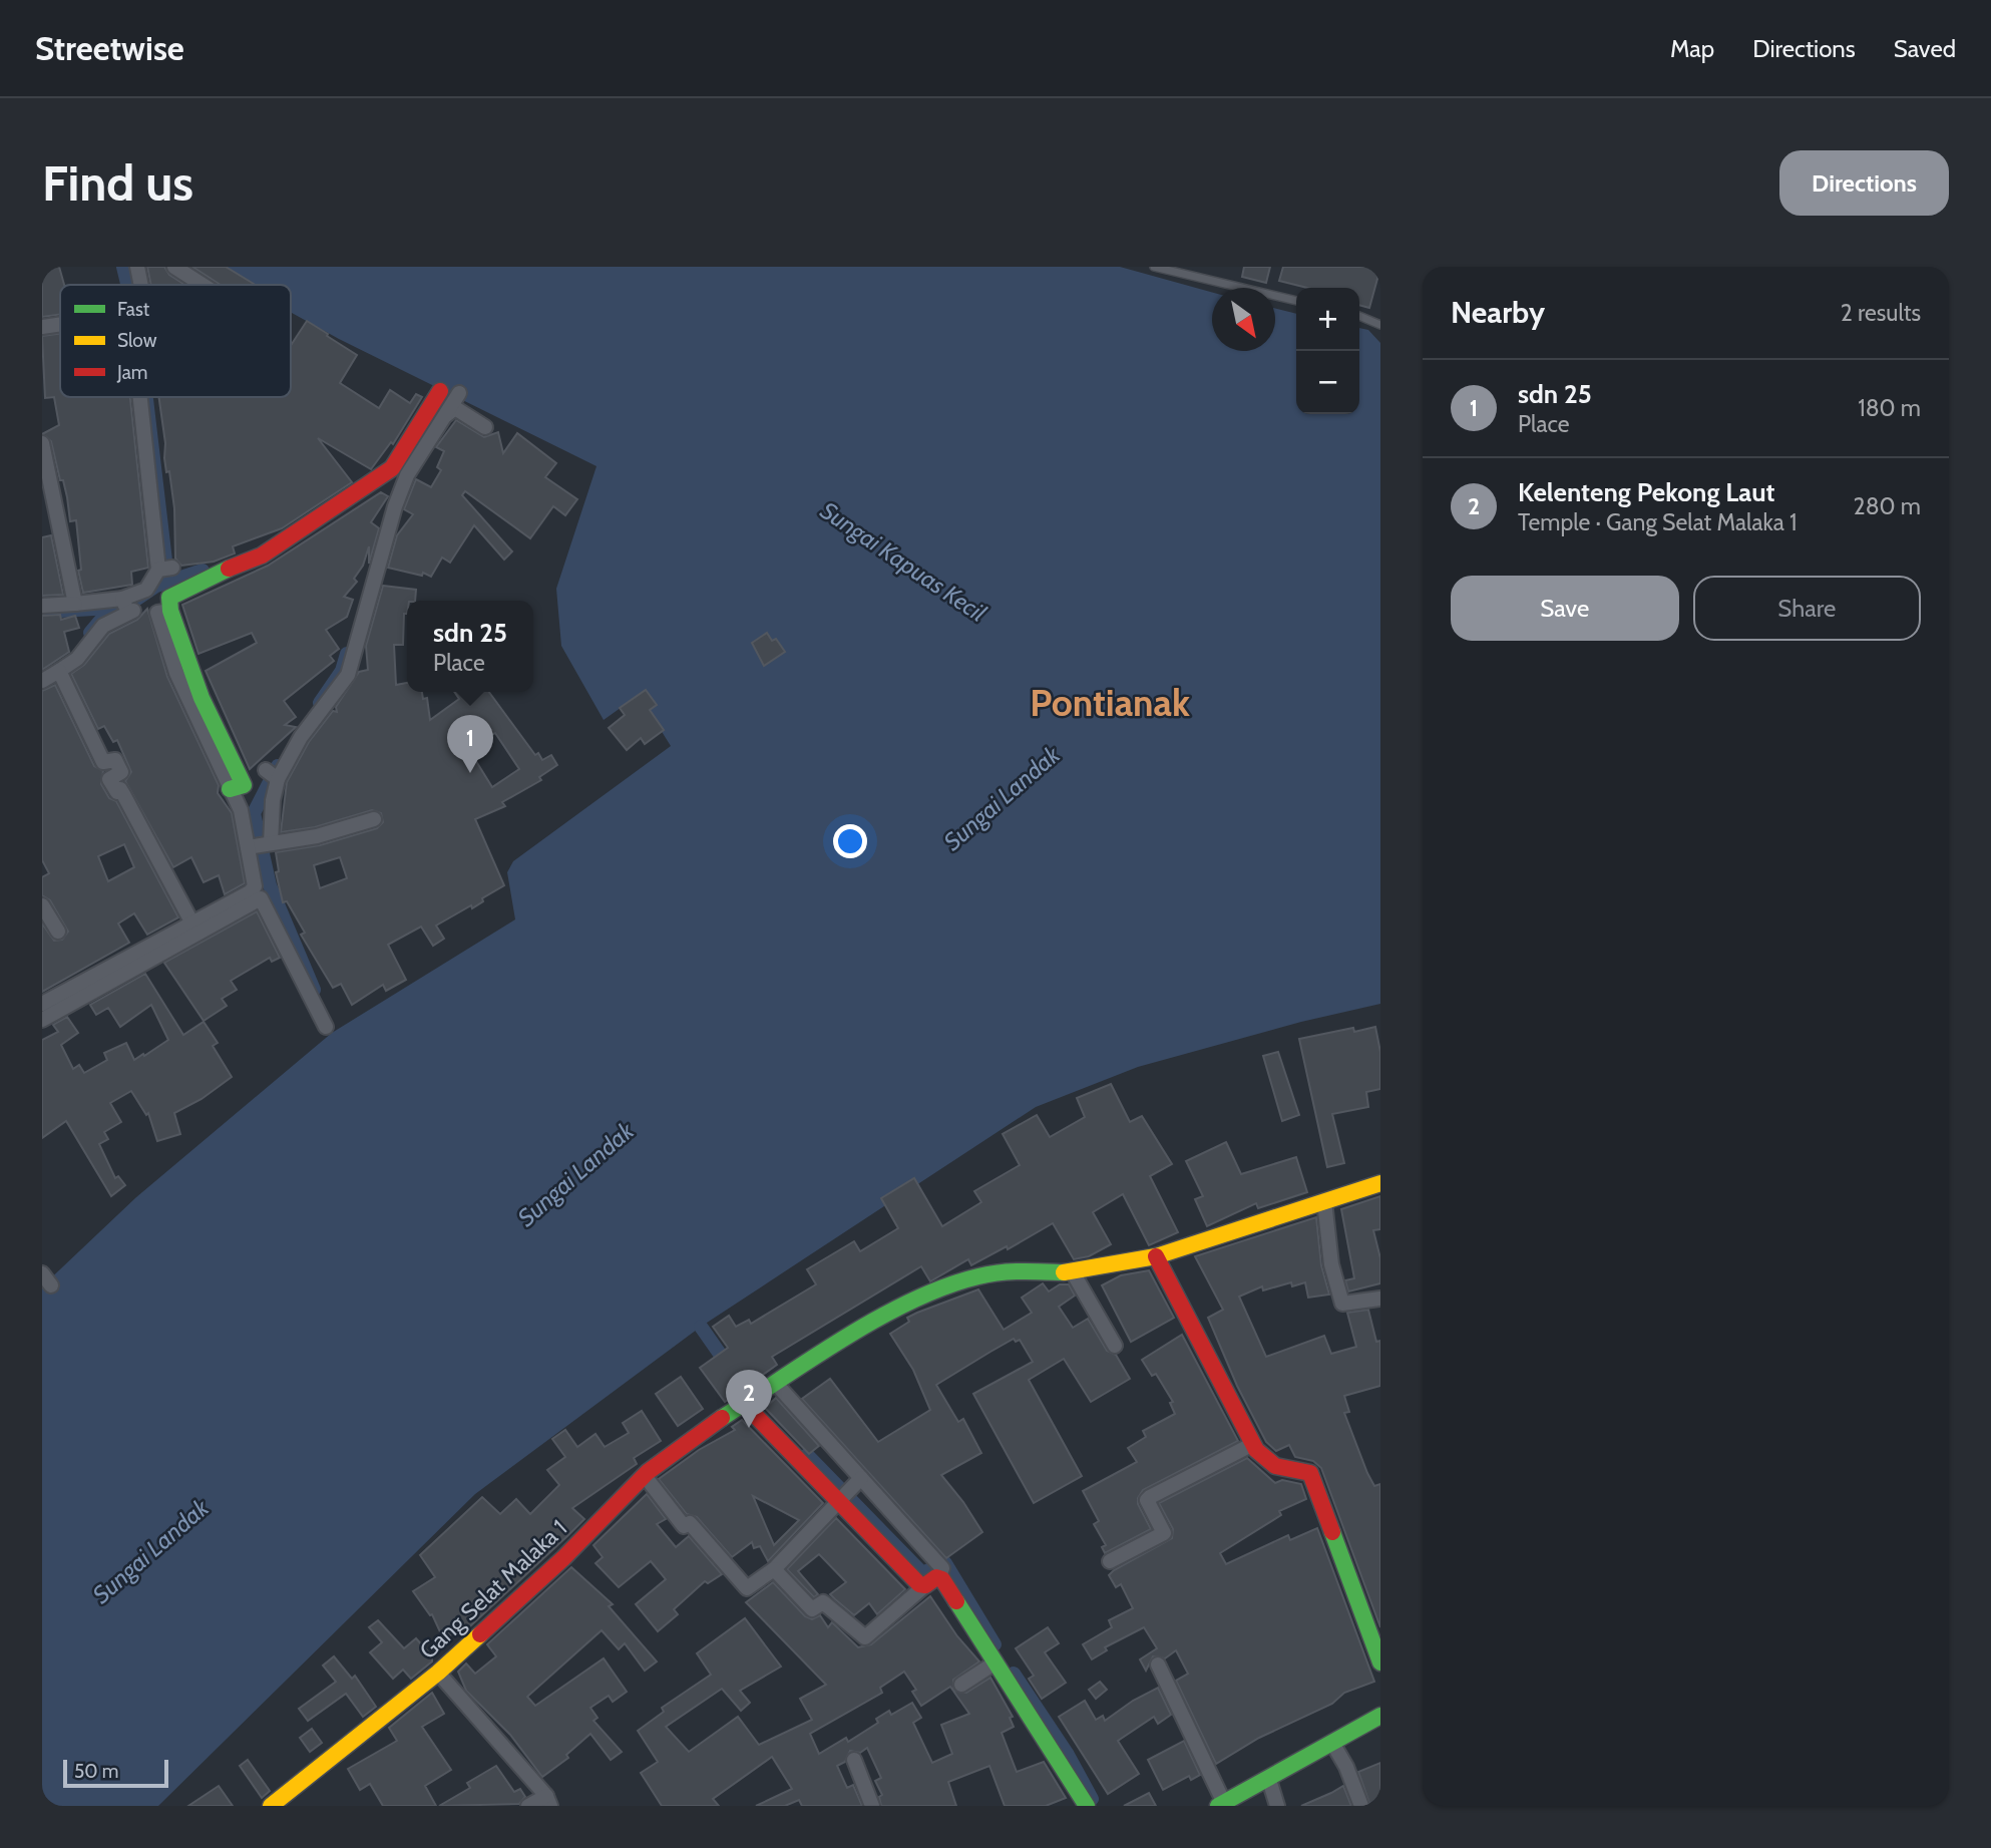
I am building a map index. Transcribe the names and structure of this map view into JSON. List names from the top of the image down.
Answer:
{
  "streets": {
    "main road": ["Gang Selat Malaka 1"]
  },
  "districts": ["Pontianak"],
  "water": ["Sungai Kapuas Kecil", "Sungai Landak"],
  "legend": ["Fast", "Slow", "Jam"],
  "scale_bar": "50 m",
  "north": "bottom right",
  "page": {
    "header": "Streetwise",
    "nav": ["Map", "Directions", "Saved"],
    "buttons": [
      "Directions",
      ["Save", "Share"]
    ],
    "title": "Find us",
    "heading": ["Nearby", "2 results"],
    "map_buttons": ["+", "−"],
    "list": [
      {
        "mark": "1",
        "name": "sdn 25",
        "note": "Place",
        "value": "180 m"
      },
      {
        "mark": "2",
        "name": "Kelenteng Pekong Laut",
        "note": "Temple · Gang Selat Malaka 1",
        "value": "280 m"
      }
    ],
    "popup": ["sdn 25", "Place"],
    "pins": ["1", "2"],
    "scale": "50 m"
  }
}
